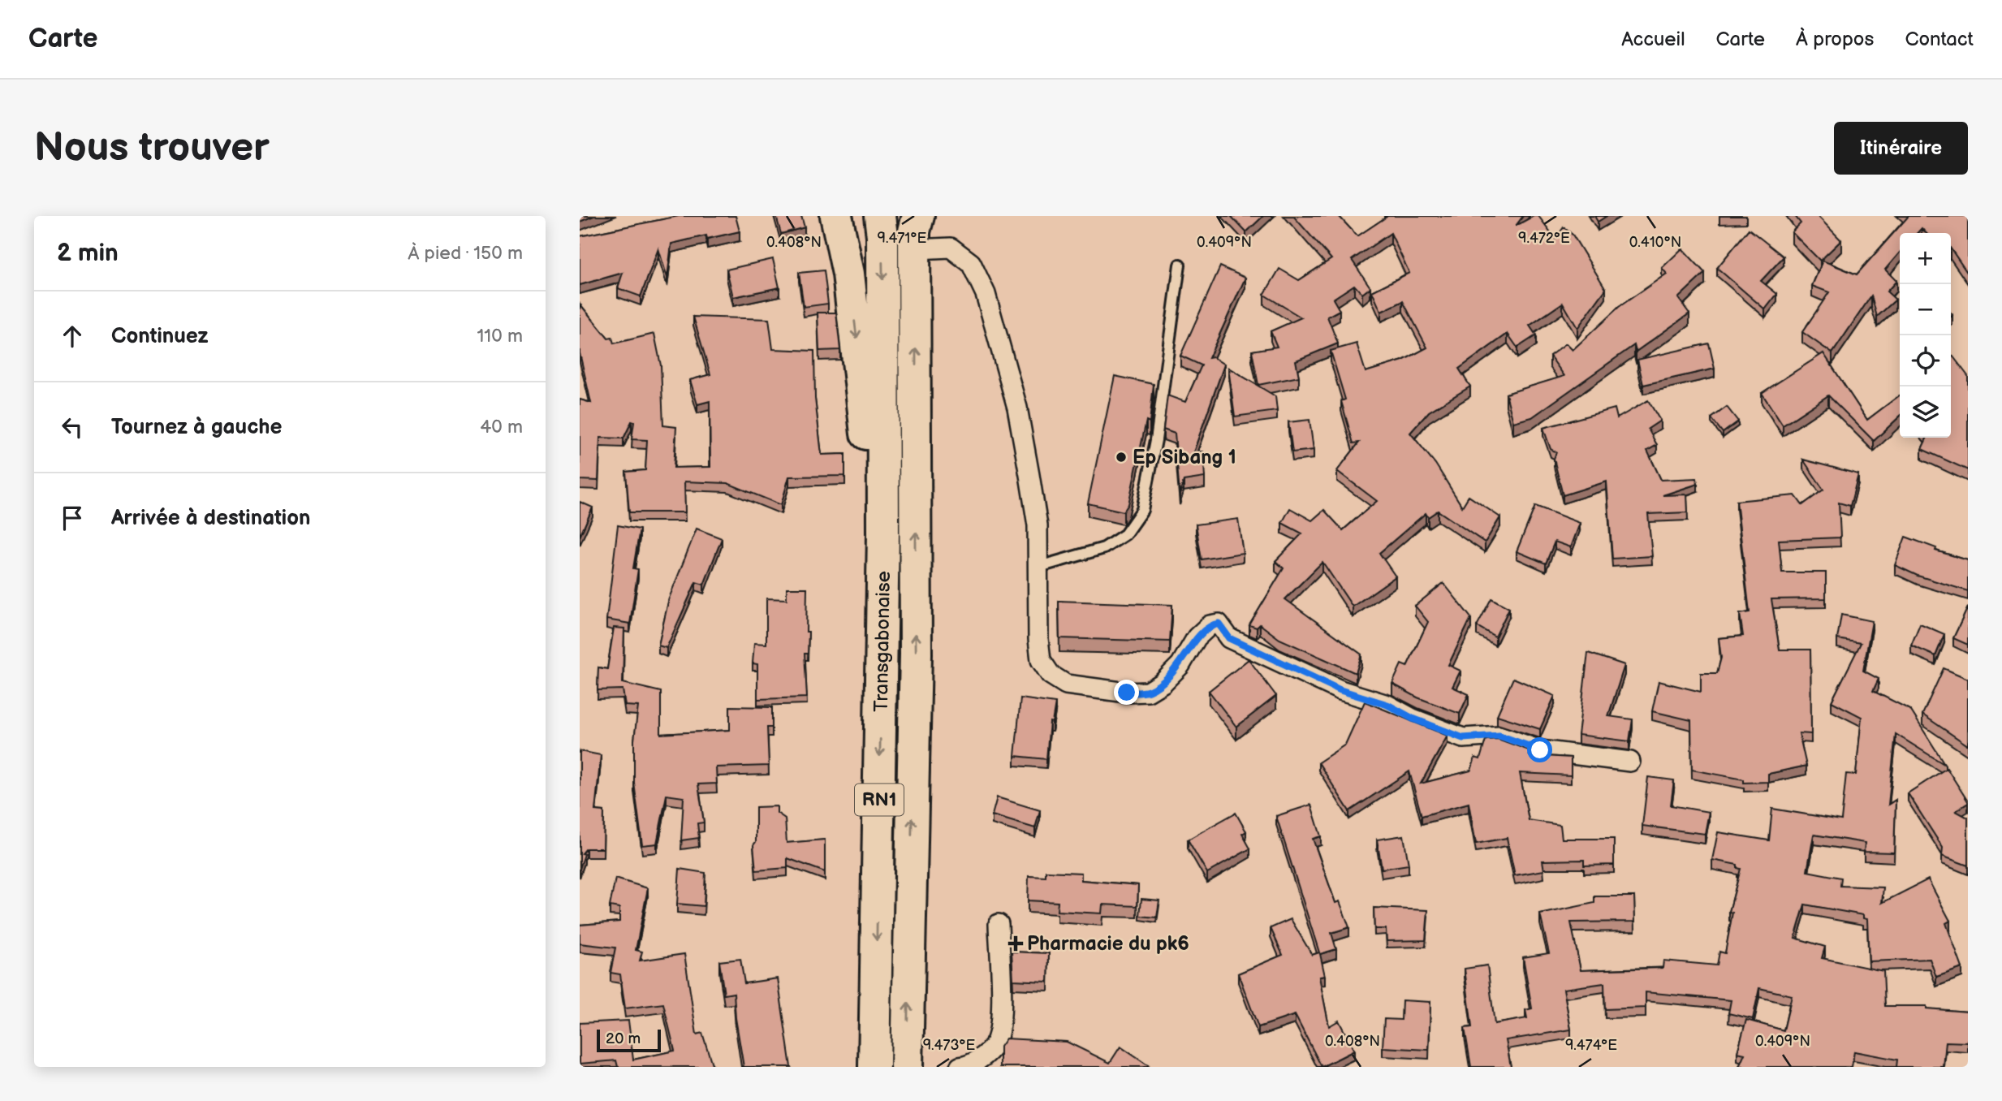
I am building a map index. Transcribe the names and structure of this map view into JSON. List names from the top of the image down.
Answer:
{
  "streets": {
    "highway": ["Transgabonaise", "RN1"]
  },
  "places": {
    "other": ["Ep Sibang 1"],
    "health": ["Pharmacie du pk6"]
  },
  "scale_bar": "20 m",
  "page": {
    "header": "Carte",
    "nav": [
      "Accueil",
      "Carte",
      "À propos",
      "Contact"
    ],
    "buttons": "Itinéraire",
    "title": "Nous trouver",
    "heading": ["2 min", "À pied · 150 m"],
    "map_buttons": ["+", "−"],
    "list": [
      ["Continuez", "110 m"],
      ["Tournez à gauche", "40 m"],
      "Arrivée à destination"
    ],
    "scale": "20 m"
  },
  "coordinates": [
    "9.471°E",
    "9.472°E",
    "0.409°N",
    "0.408°N",
    "0.410°N",
    "9.473°E",
    "9.474°E"
  ]
}
